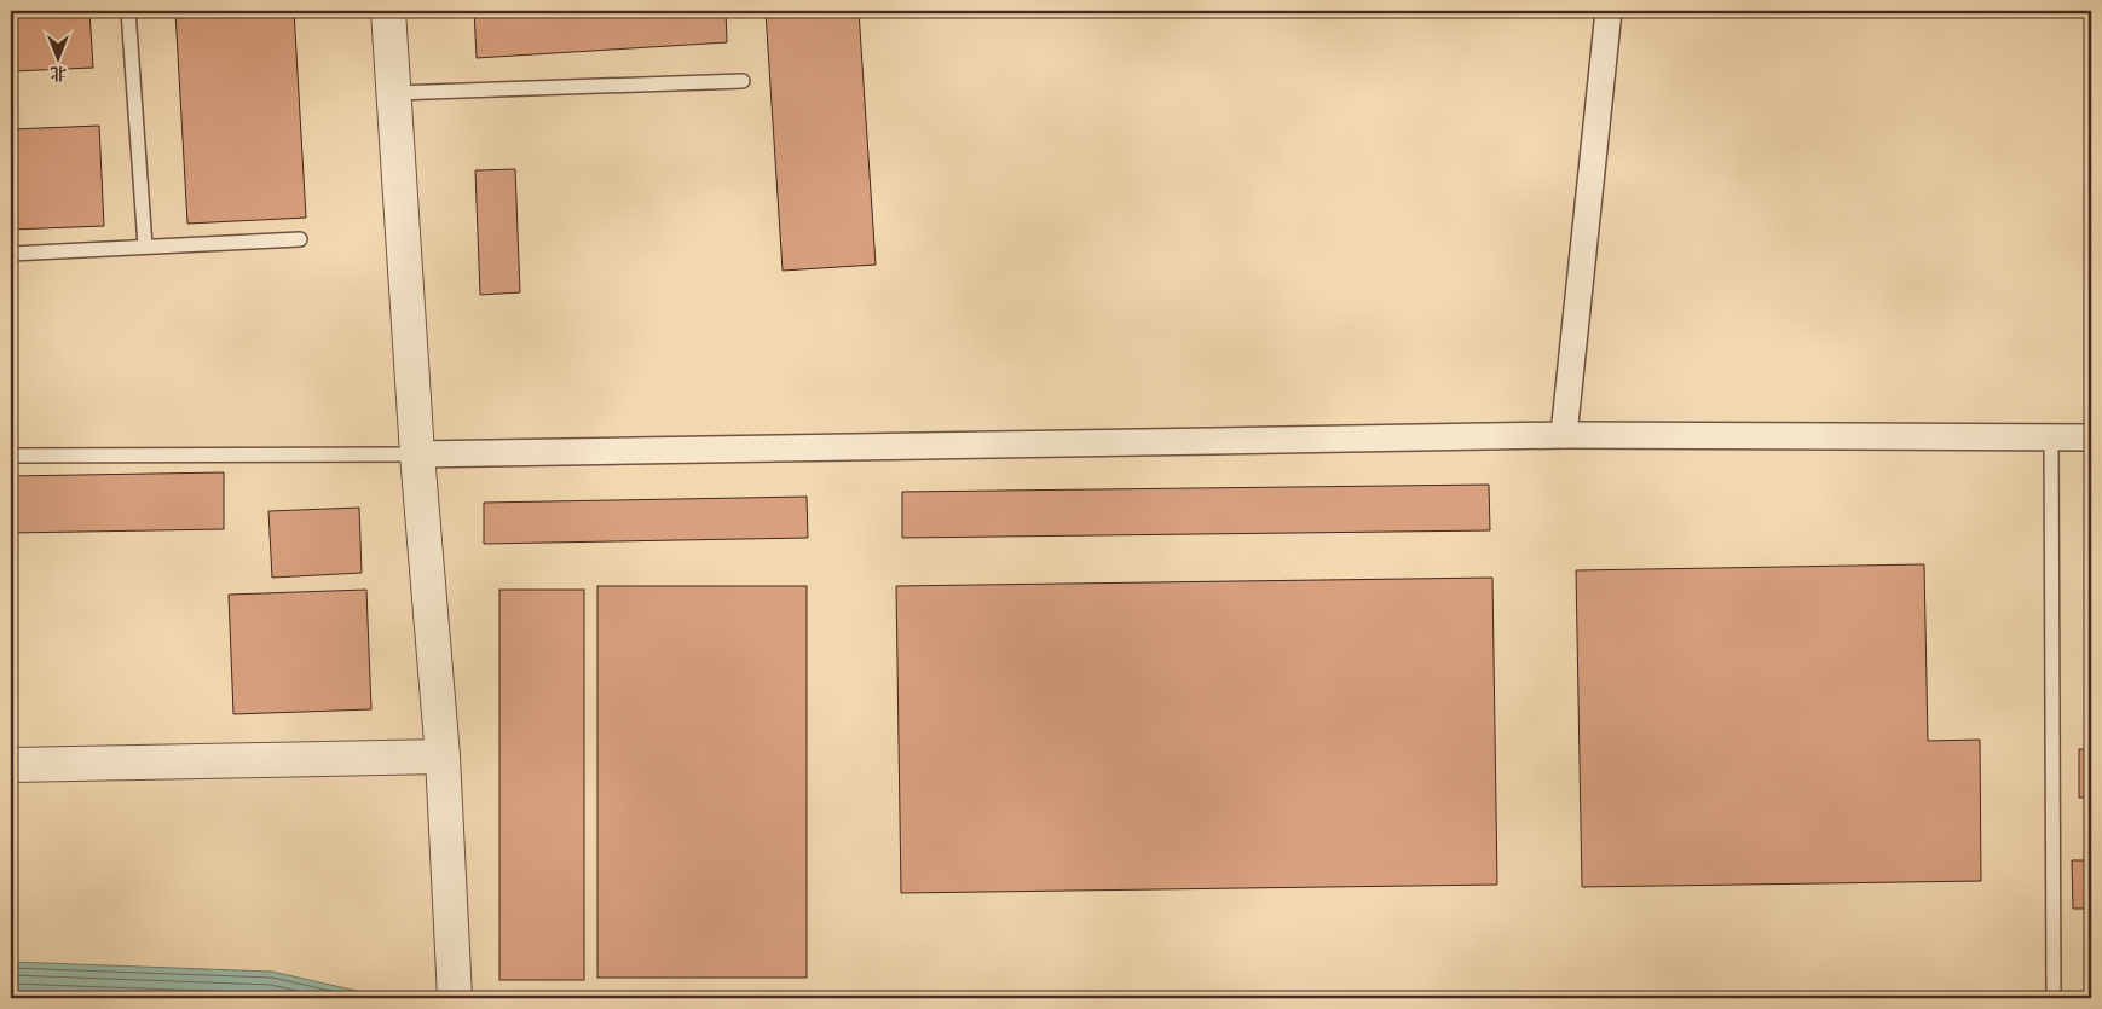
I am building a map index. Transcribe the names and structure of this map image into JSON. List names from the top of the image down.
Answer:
{
  "north": "bottom"
}
